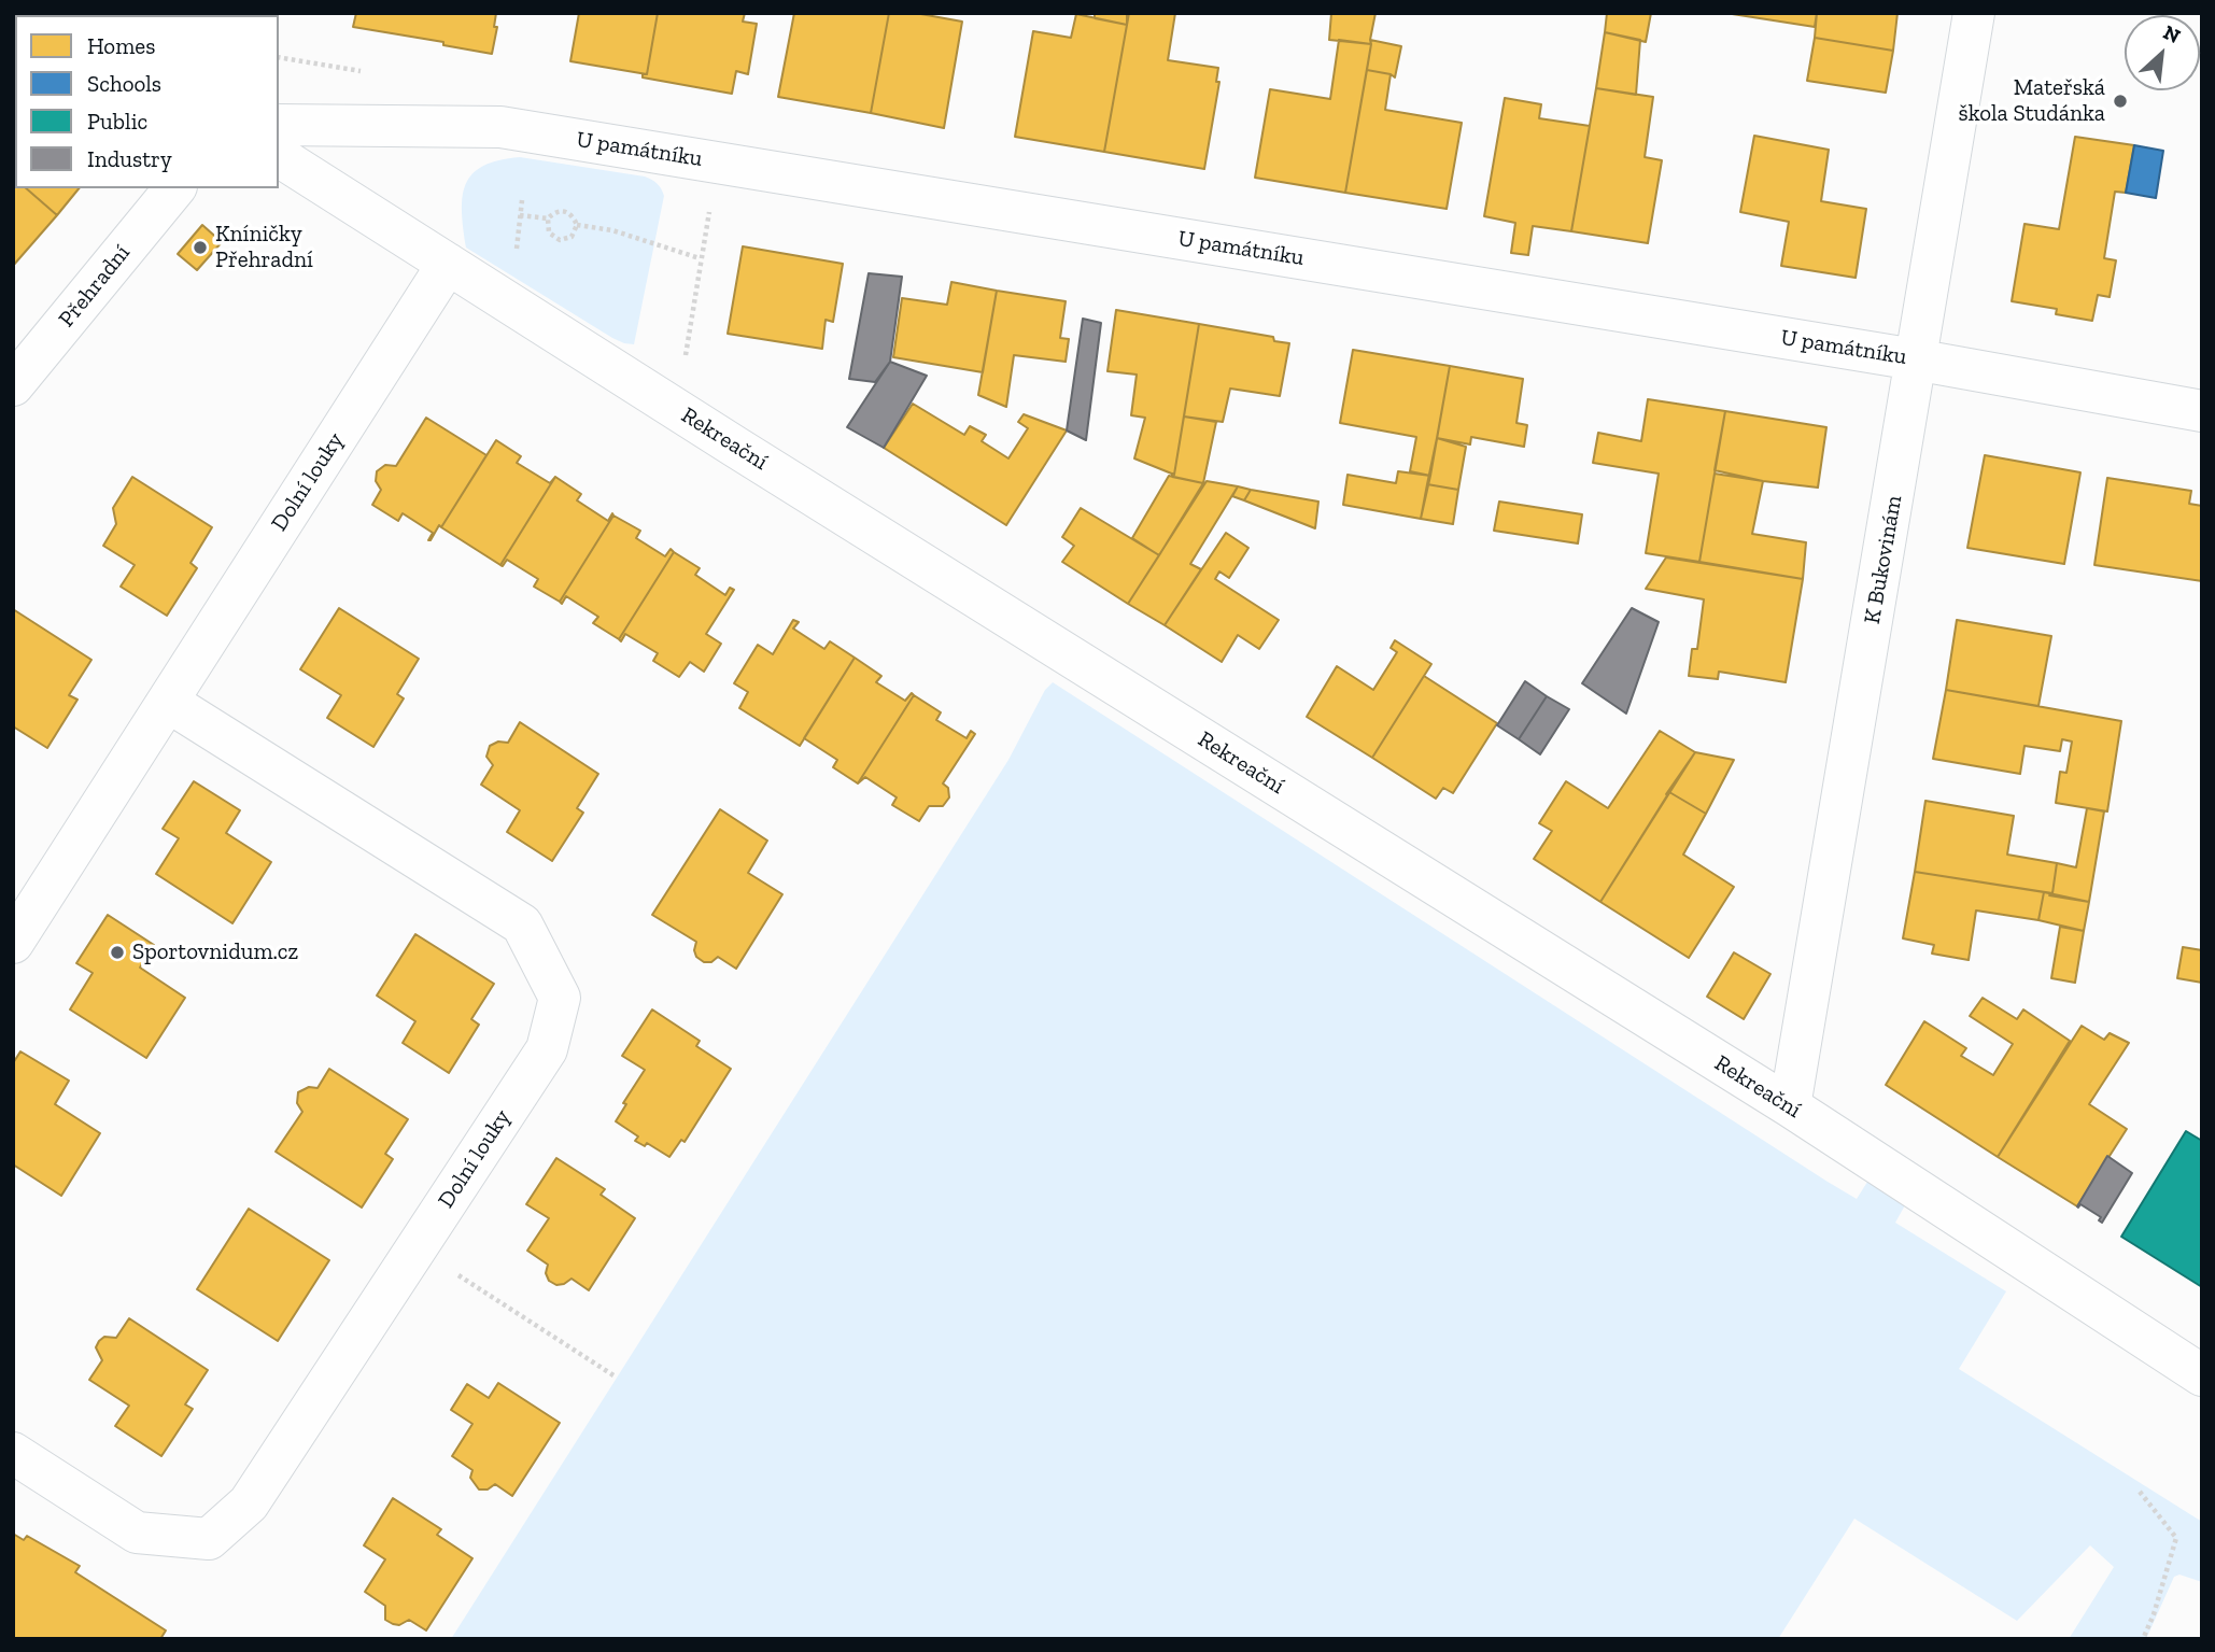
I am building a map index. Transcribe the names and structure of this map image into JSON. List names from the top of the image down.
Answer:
{
  "streets": {
    "street": [
      "U památníku",
      "Přehradní",
      "Rekreační",
      "Dolní louky",
      "K Bukovinám"
    ]
  },
  "crossings": [
    ["U památníku", "K Bukovinám"],
    ["Rekreační", "Dolní louky"],
    ["Rekreační", "K Bukovinám"]
  ],
  "places": ["Mateřská škola Studánka", "Kníničky Přehradní", "Sportovnidum.cz"],
  "legend": [
    "Homes",
    "Schools",
    "Public",
    "Industry"
  ],
  "north": "top right"
}
